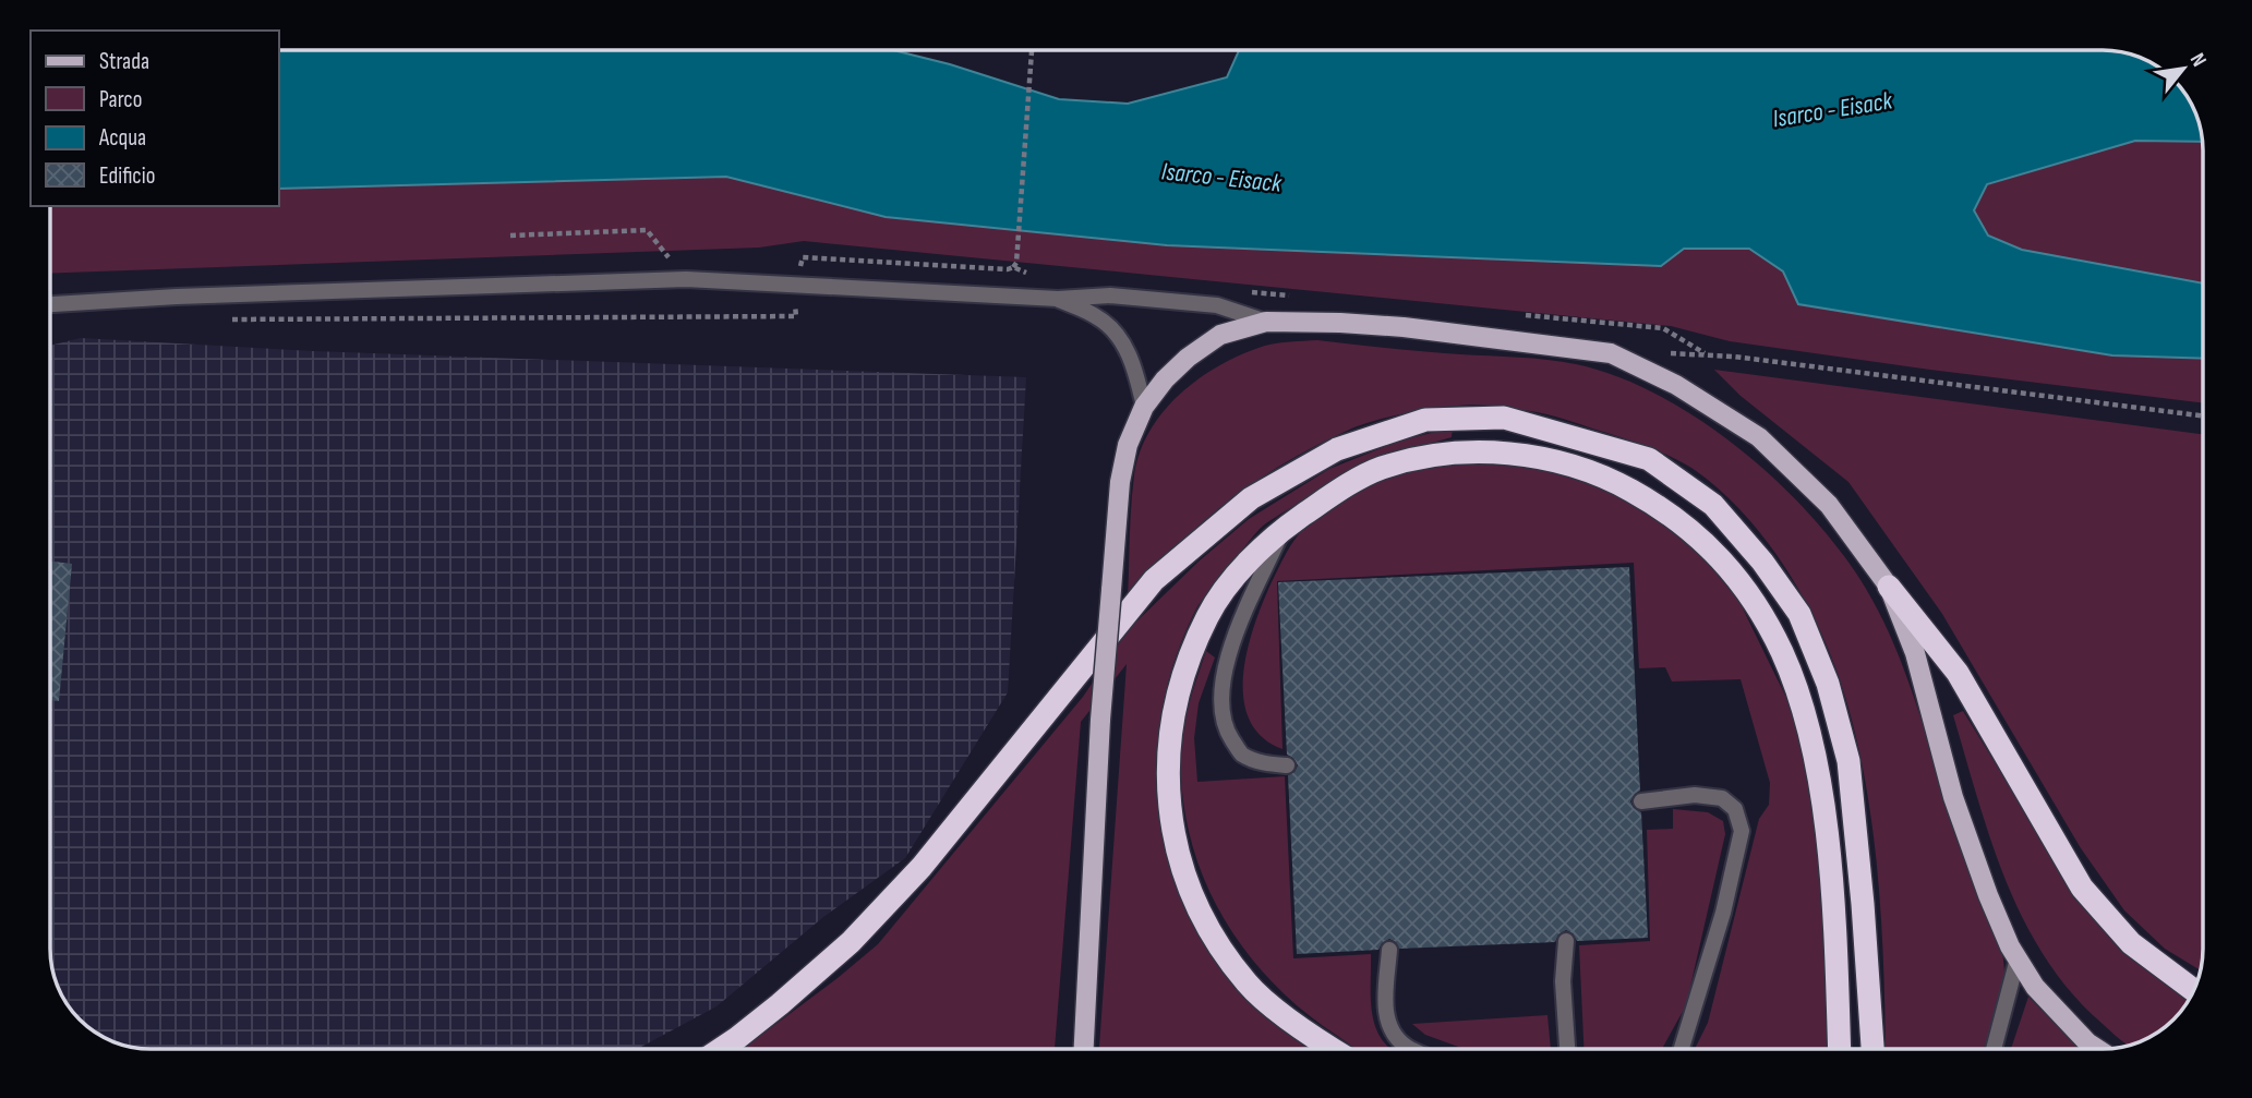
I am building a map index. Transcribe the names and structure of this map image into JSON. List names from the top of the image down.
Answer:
{
  "water": ["Isarco - Eisack"],
  "legend": [
    "Strada",
    "Parco",
    "Acqua",
    "Edificio"
  ],
  "north": "top right"
}
